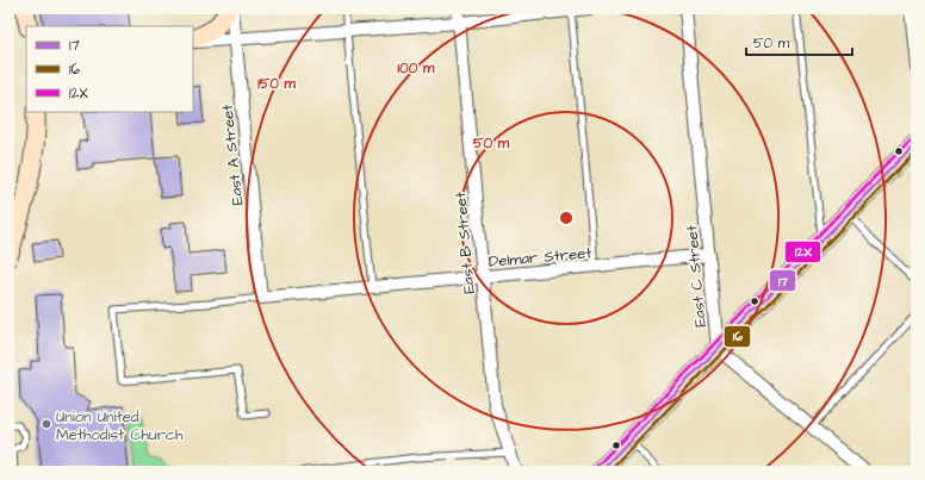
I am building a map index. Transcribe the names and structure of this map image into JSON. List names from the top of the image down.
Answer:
{
  "streets": {
    "street": [
      "East A Street",
      "East B Street",
      "Delmar Street",
      "East C Street"
    ]
  },
  "crossings": [
    ["East A Street", "Delmar Street"],
    ["East B Street", "Delmar Street"],
    ["Delmar Street", "East C Street"]
  ],
  "places": ["Union United Methodist Church"],
  "lines": ["transit line 12X", "transit line 17", "transit line 16"],
  "legend": ["17", "16", "12X"],
  "scale_bar": "50 m",
  "rings": ["100 m", "150 m", "50 m"]
}
